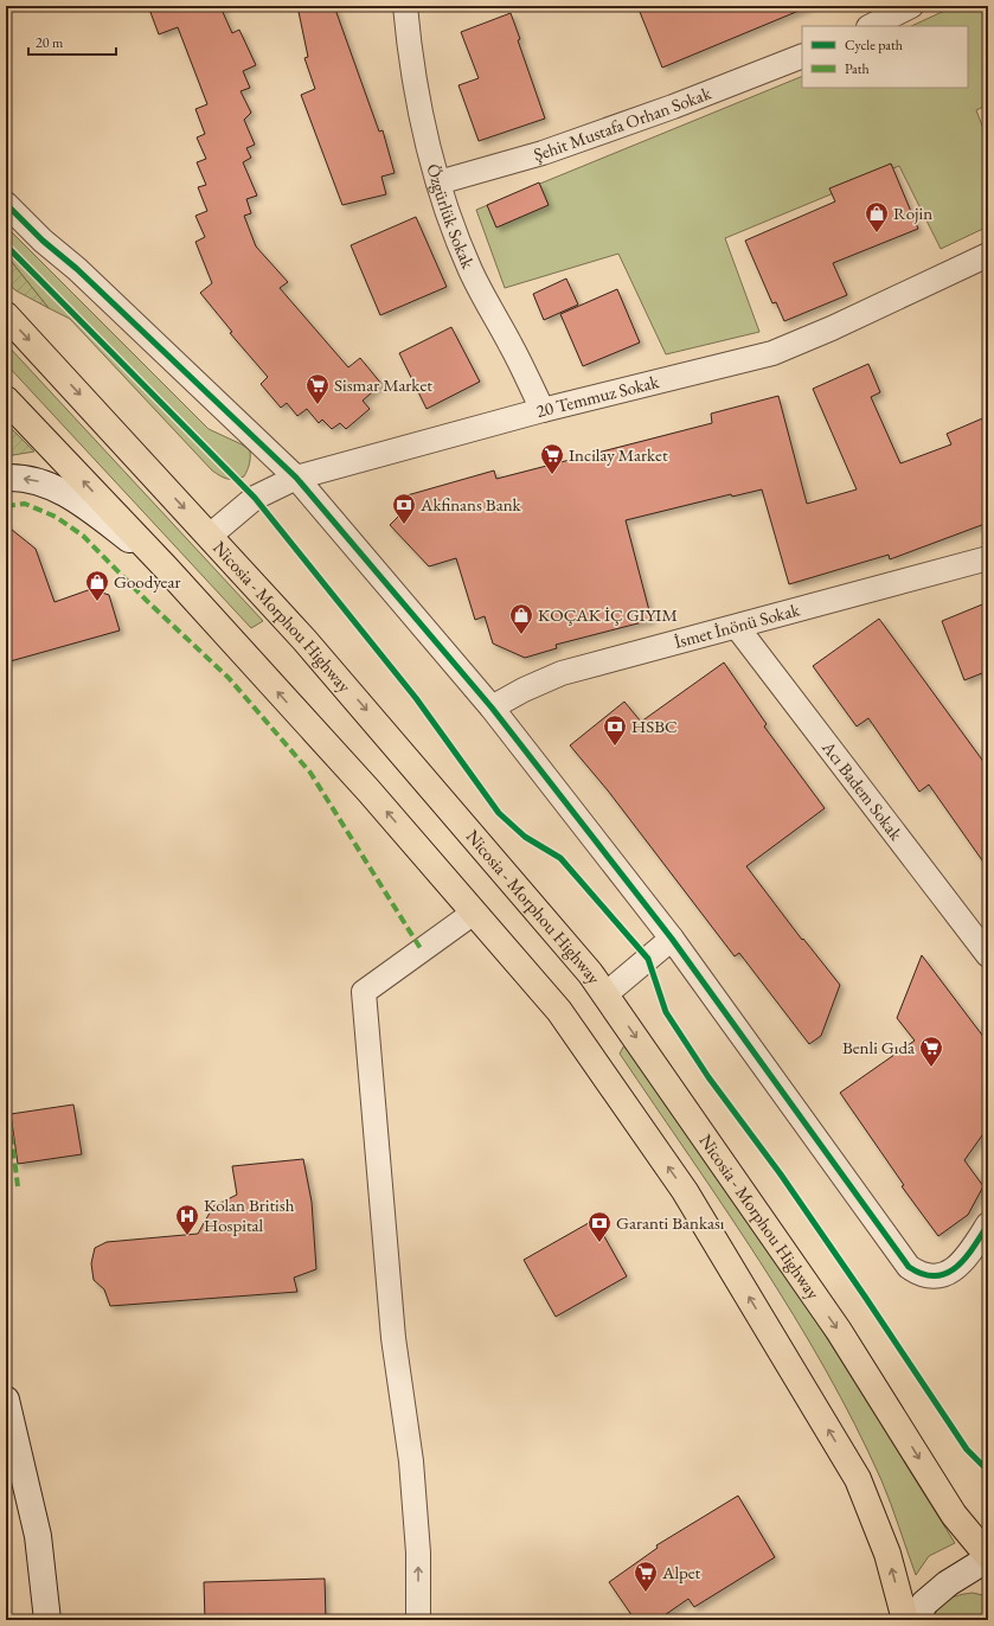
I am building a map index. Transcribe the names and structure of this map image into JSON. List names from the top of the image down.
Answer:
{
  "streets": {
    "highway": ["Nicosia - Morphou Highway"],
    "street": [
      "Şehit Mustafa Orhan Sokak",
      "Özgürlük Sokak",
      "20 Temmuz Sokak",
      "İsmet İnönü Sokak",
      "Acı Badem Sokak"
    ]
  },
  "crossings": [
    ["Şehit Mustafa Orhan Sokak", "Özgürlük Sokak"],
    ["Özgürlük Sokak", "20 Temmuz Sokak"],
    ["20 Temmuz Sokak", "Nicosia - Morphou Highway"],
    ["İsmet İnönü Sokak", "Acı Badem Sokak"]
  ],
  "places": {
    "shop": ["Rojin", "Goodyear", "KOÇAK İÇ GIYIM"],
    "supermarket": [
      "Sismar Market",
      "Incilay Market",
      "Benli Gıda",
      "Alpet"
    ],
    "bank": ["Akfinans Bank", "HSBC", "Garanti Bankası"],
    "hospital": ["Kolan British Hospital"]
  },
  "legend": ["Cycle path", "Path"],
  "scale_bar": "20 m"
}
